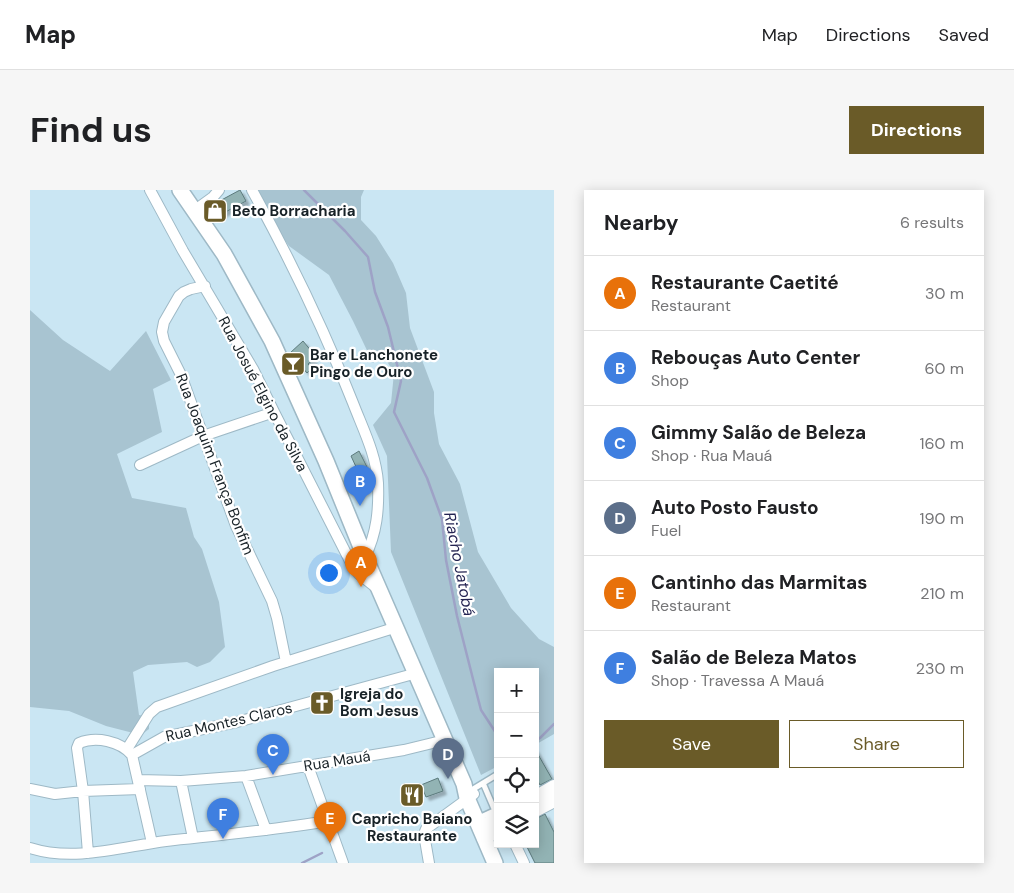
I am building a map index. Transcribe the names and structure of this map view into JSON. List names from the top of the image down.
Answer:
{
  "streets": {
    "street": [
      "Rua Josué Elgino da Silva",
      "Rua Joaquim França Bonfim",
      "Rua Montes Claros",
      "Rua Mauá"
    ]
  },
  "crossings": [
    ["Rua Josué Elgino da Silva", "Rua Joaquim França Bonfim"]
  ],
  "water": ["Riacho Jatobá"],
  "places": {
    "shop": ["Beto Borracharia"],
    "bar": ["Bar e Lanchonete Pingo de Ouro"],
    "church": ["Igreja do Bom Jesus"],
    "restaurant": ["Capricho Baiano Restaurante"]
  },
  "page": {
    "header": "Map",
    "nav": ["Map", "Directions", "Saved"],
    "buttons": [
      "Directions",
      ["Save", "Share"]
    ],
    "title": "Find us",
    "heading": ["Nearby", "6 results"],
    "list": [
      {
        "mark": "A",
        "name": "Restaurante Caetité",
        "note": "Restaurant",
        "value": "30 m"
      },
      {
        "mark": "B",
        "name": "Rebouças Auto Center",
        "note": "Shop",
        "value": "60 m"
      },
      {
        "mark": "C",
        "name": "Gimmy Salão de Beleza",
        "note": "Shop · Rua Mauá",
        "value": "160 m"
      },
      {
        "mark": "D",
        "name": "Auto Posto Fausto",
        "note": "Fuel",
        "value": "190 m"
      },
      {
        "mark": "E",
        "name": "Cantinho das Marmitas",
        "note": "Restaurant",
        "value": "210 m"
      },
      {
        "mark": "F",
        "name": "Salão de Beleza Matos",
        "note": "Shop · Travessa A Mauá",
        "value": "230 m"
      }
    ],
    "pins": [
      "B",
      "A",
      "C",
      "D",
      "F",
      "E"
    ],
    "map_buttons": ["+", "−"]
  }
}
